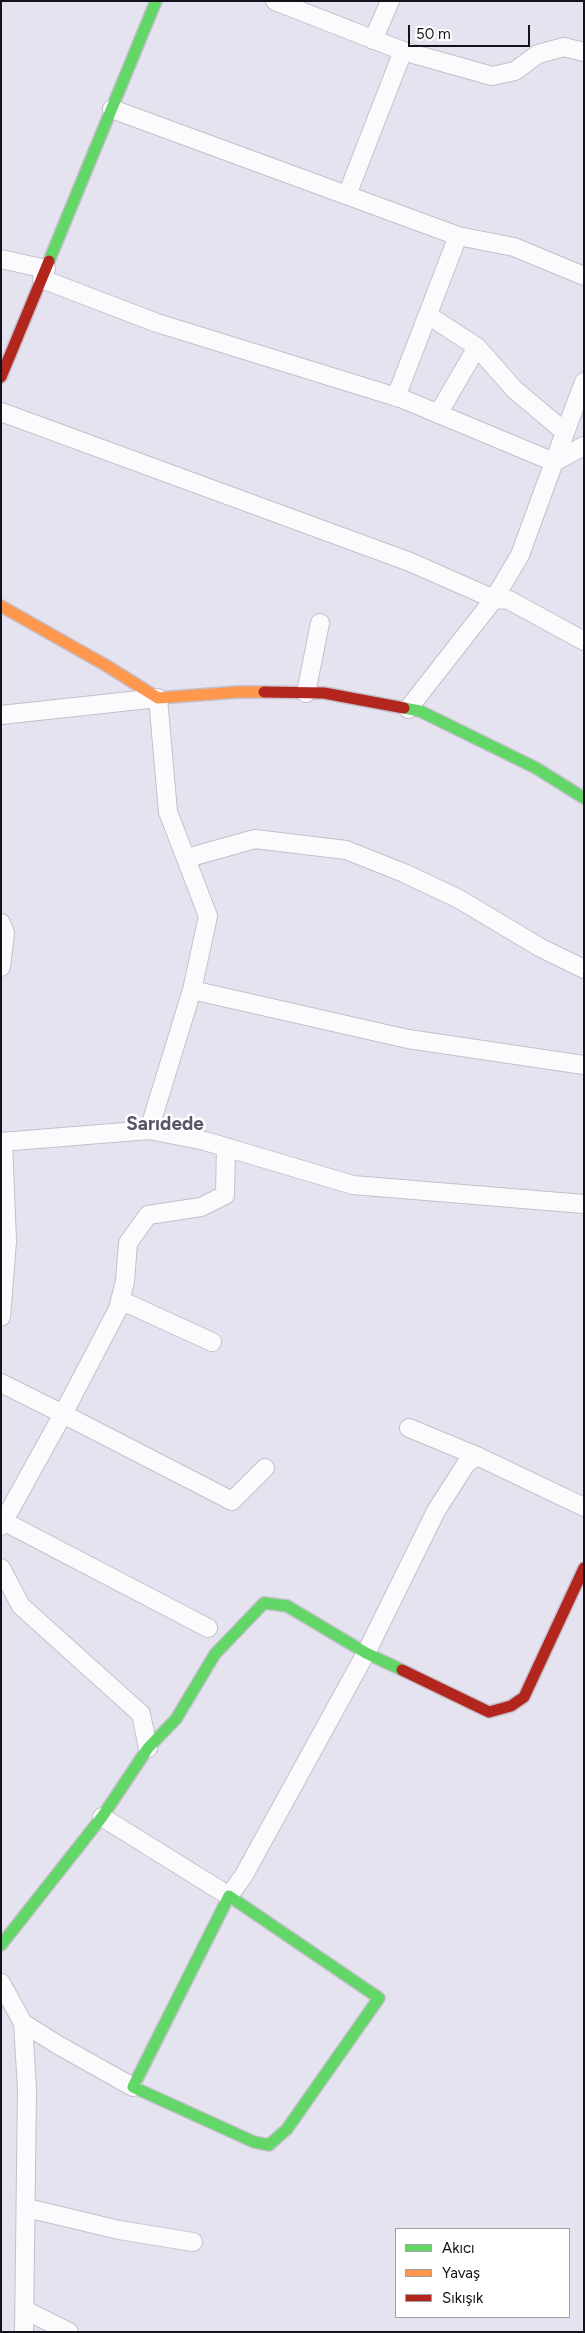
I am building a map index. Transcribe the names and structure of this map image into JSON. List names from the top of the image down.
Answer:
{
  "districts": ["Sarıdede"],
  "legend": ["Akıcı", "Yavaş", "Sıkışık"],
  "scale_bar": "50 m"
}
